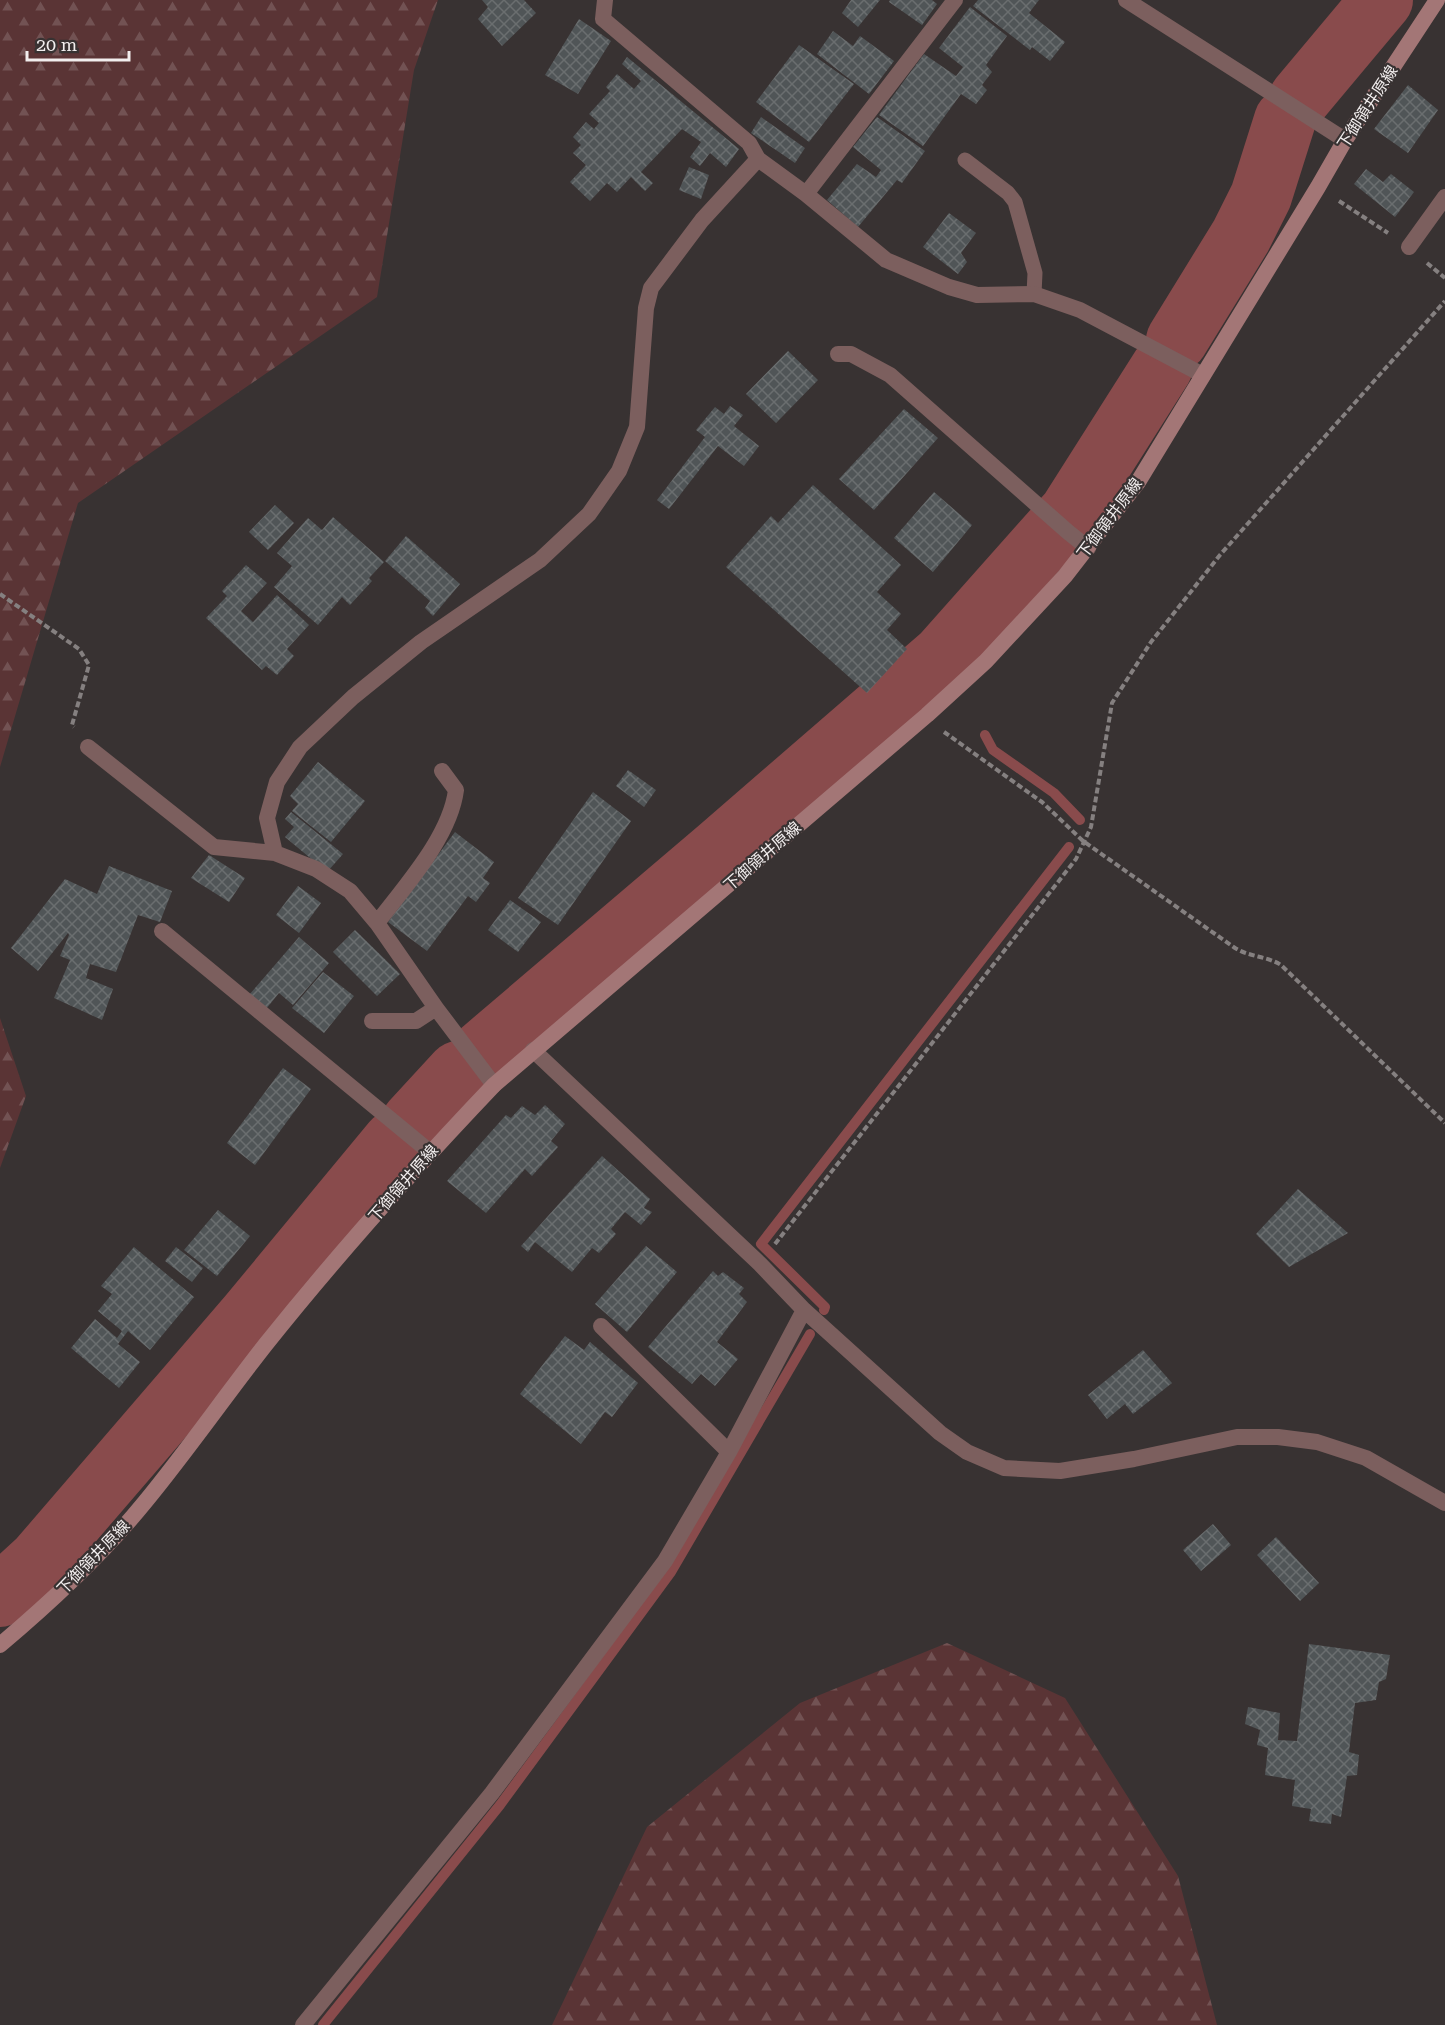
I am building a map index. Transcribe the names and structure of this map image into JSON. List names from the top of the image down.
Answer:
{
  "streets": {
    "main road": ["下御領井原線"]
  },
  "scale_bar": "20 m"
}
